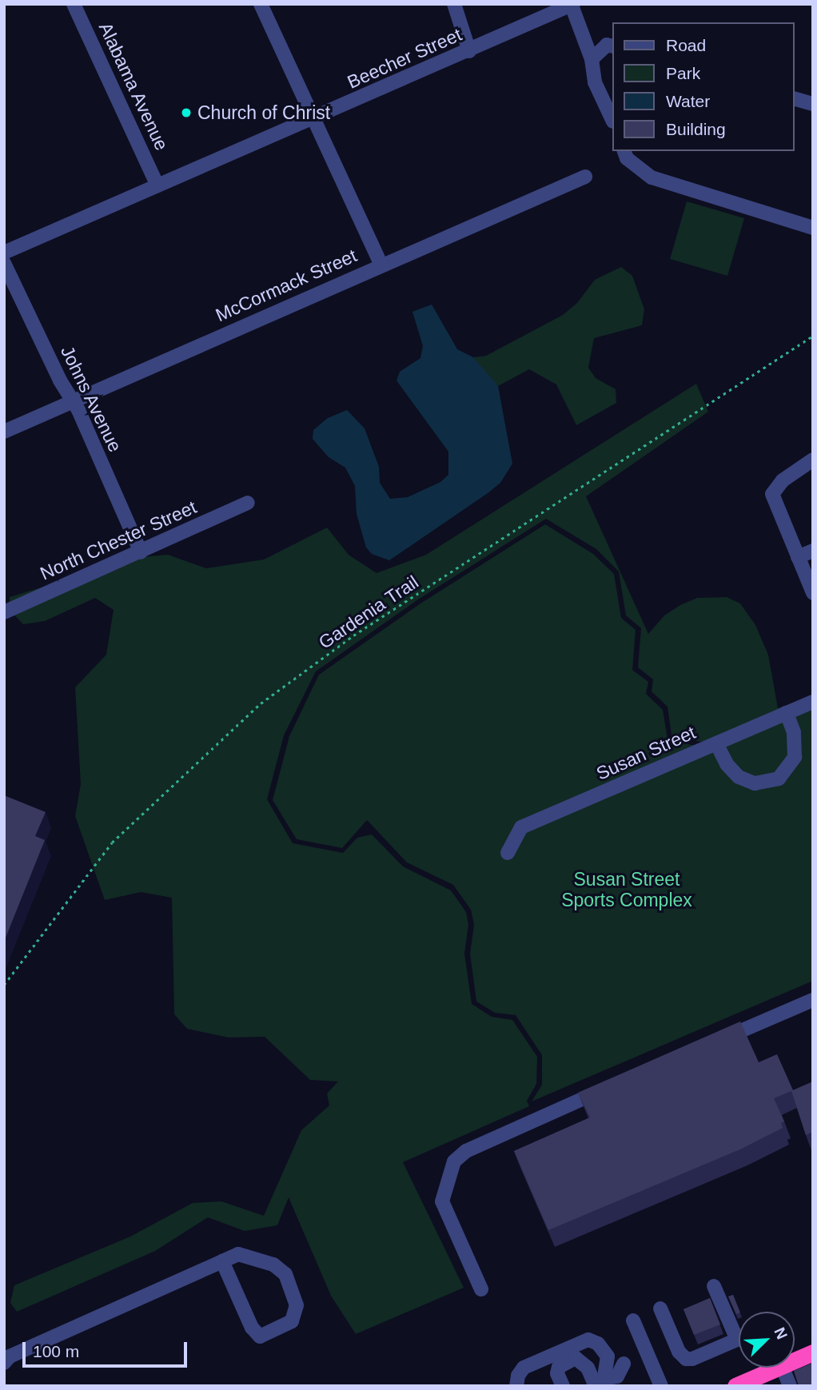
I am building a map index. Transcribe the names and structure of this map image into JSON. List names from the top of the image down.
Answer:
{
  "streets": {
    "street": [
      "Beecher Street",
      "Alabama Avenue",
      "McCormack Street",
      "Johns Avenue",
      "North Chester Street",
      "Susan Street"
    ],
    "path": ["Gardenia Trail"]
  },
  "crossings": [
    ["Beecher Street", "Alabama Avenue"],
    ["McCormack Street", "Johns Avenue"],
    ["Johns Avenue", "North Chester Street"]
  ],
  "parks": ["Susan Street Sports Complex"],
  "places": ["Church of Christ"],
  "legend": [
    "Road",
    "Park",
    "Water",
    "Building"
  ],
  "scale_bar": "100 m",
  "north": "top right"
}
